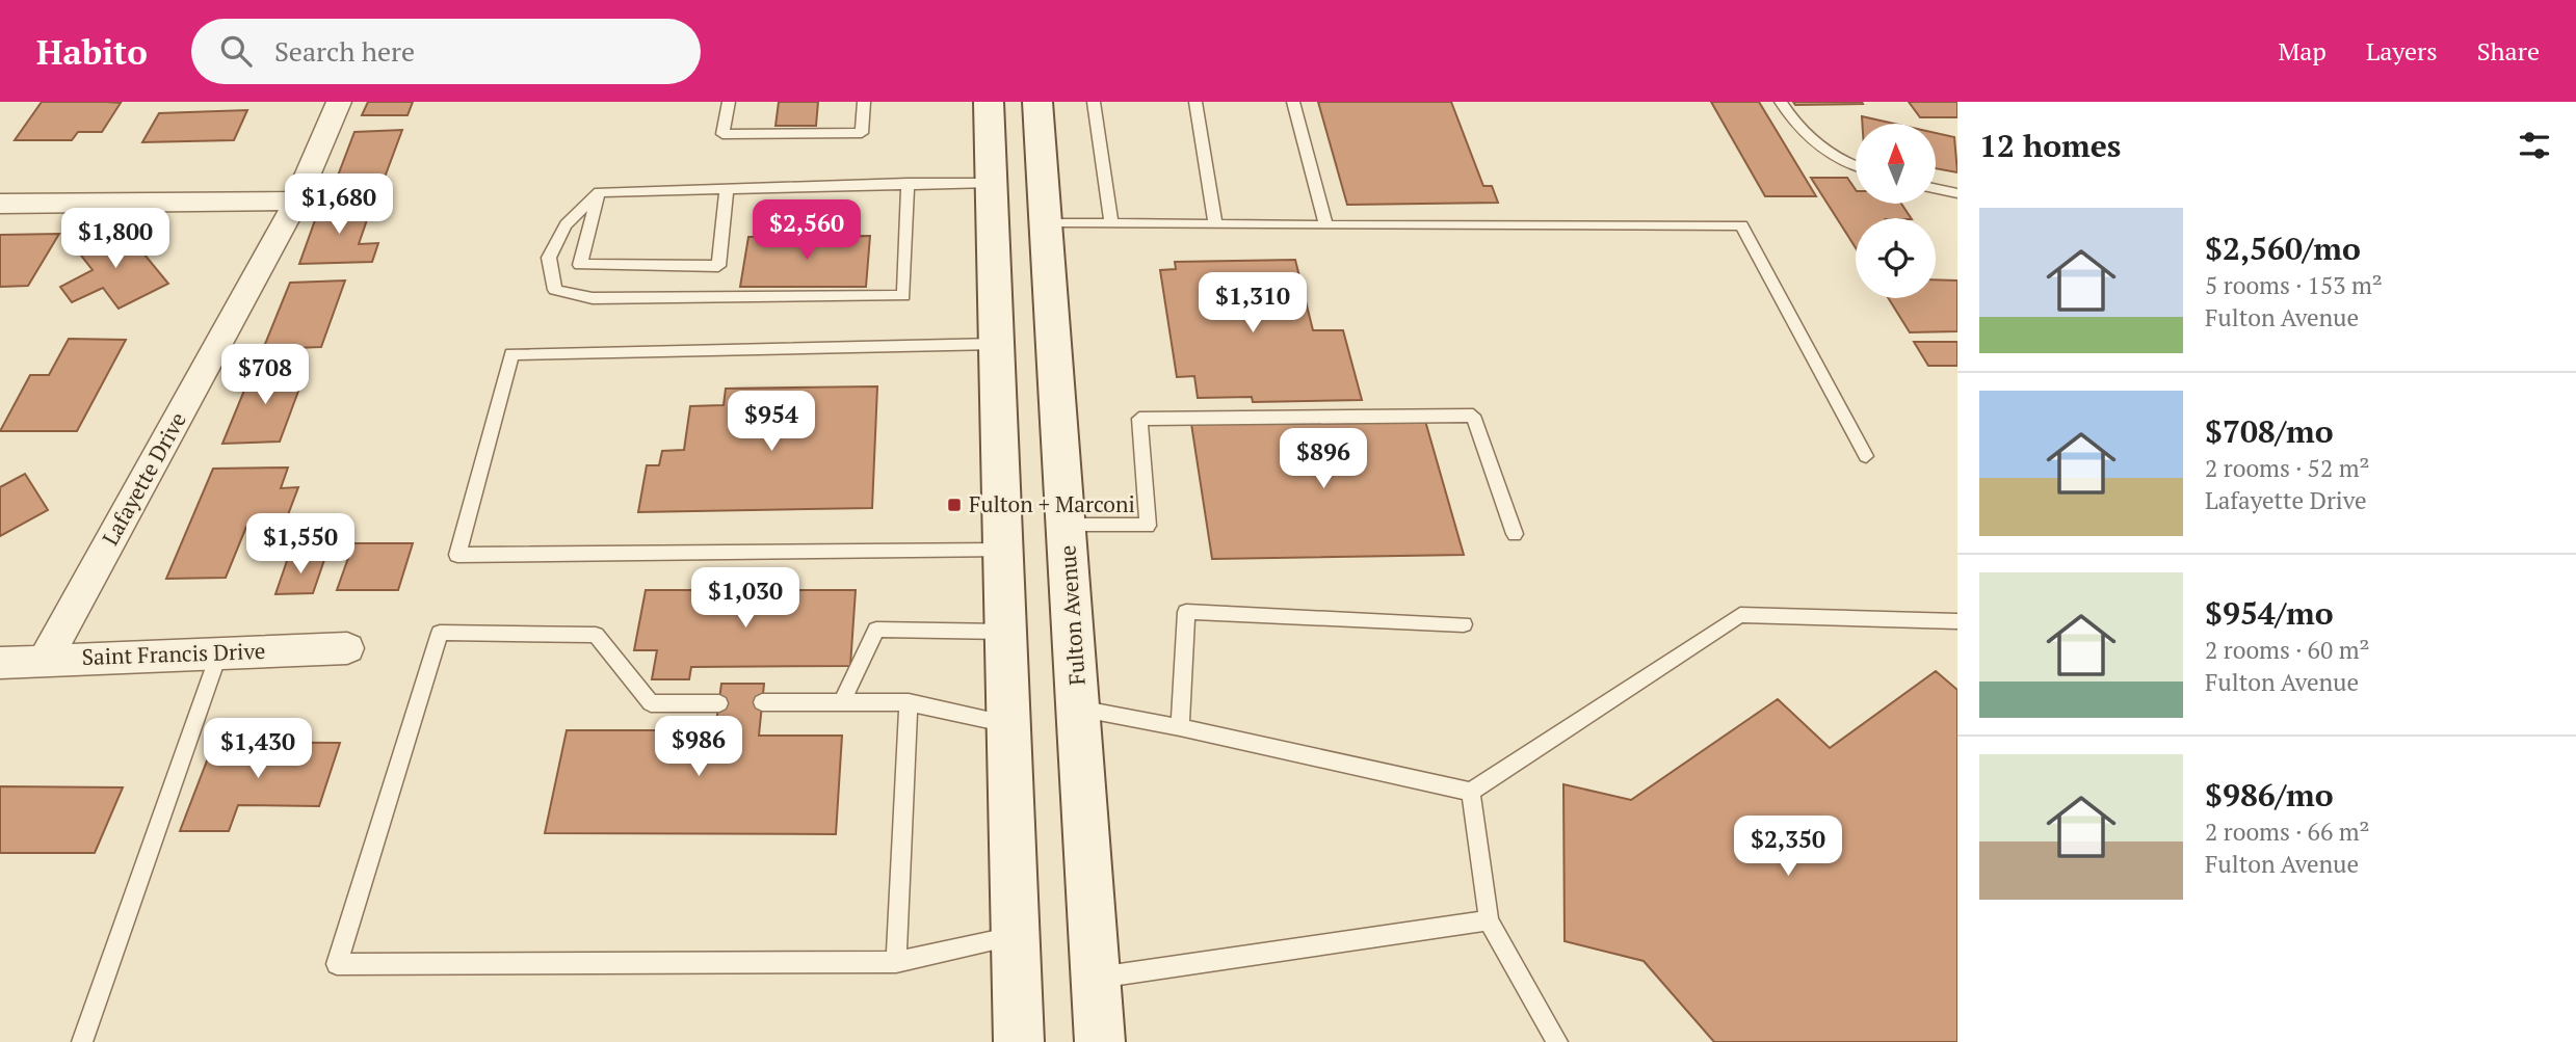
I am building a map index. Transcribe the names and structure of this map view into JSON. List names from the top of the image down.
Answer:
{
  "streets": {
    "main road": ["Fulton Avenue"],
    "street": ["Lafayette Drive", "Saint Francis Drive"]
  },
  "crossings": [
    ["Lafayette Drive", "Saint Francis Drive"]
  ],
  "places": {
    "transit": ["Fulton + Marconi"]
  },
  "north": "top",
  "page": {
    "header": "Habito",
    "search": "Search here",
    "nav": ["Map", "Layers", "Share"],
    "heading": "12 homes",
    "price": [
      "$1,680",
      "$2,560",
      "$1,800",
      "$1,310",
      "$708",
      "$954",
      "$896",
      "$1,550",
      "$1,030",
      "$986",
      "$1,430",
      "$2,350"
    ],
    "list": [
      {
        "name": "$2,560/mo",
        "note": "5 rooms · 153 m² · Fulton Avenue"
      },
      {
        "name": "$708/mo",
        "note": "2 rooms · 52 m² · Lafayette Drive"
      },
      {
        "name": "$954/mo",
        "note": "2 rooms · 60 m² · Fulton Avenue"
      },
      {
        "name": "$986/mo",
        "note": "2 rooms · 66 m² · Fulton Avenue"
      }
    ]
  }
}
